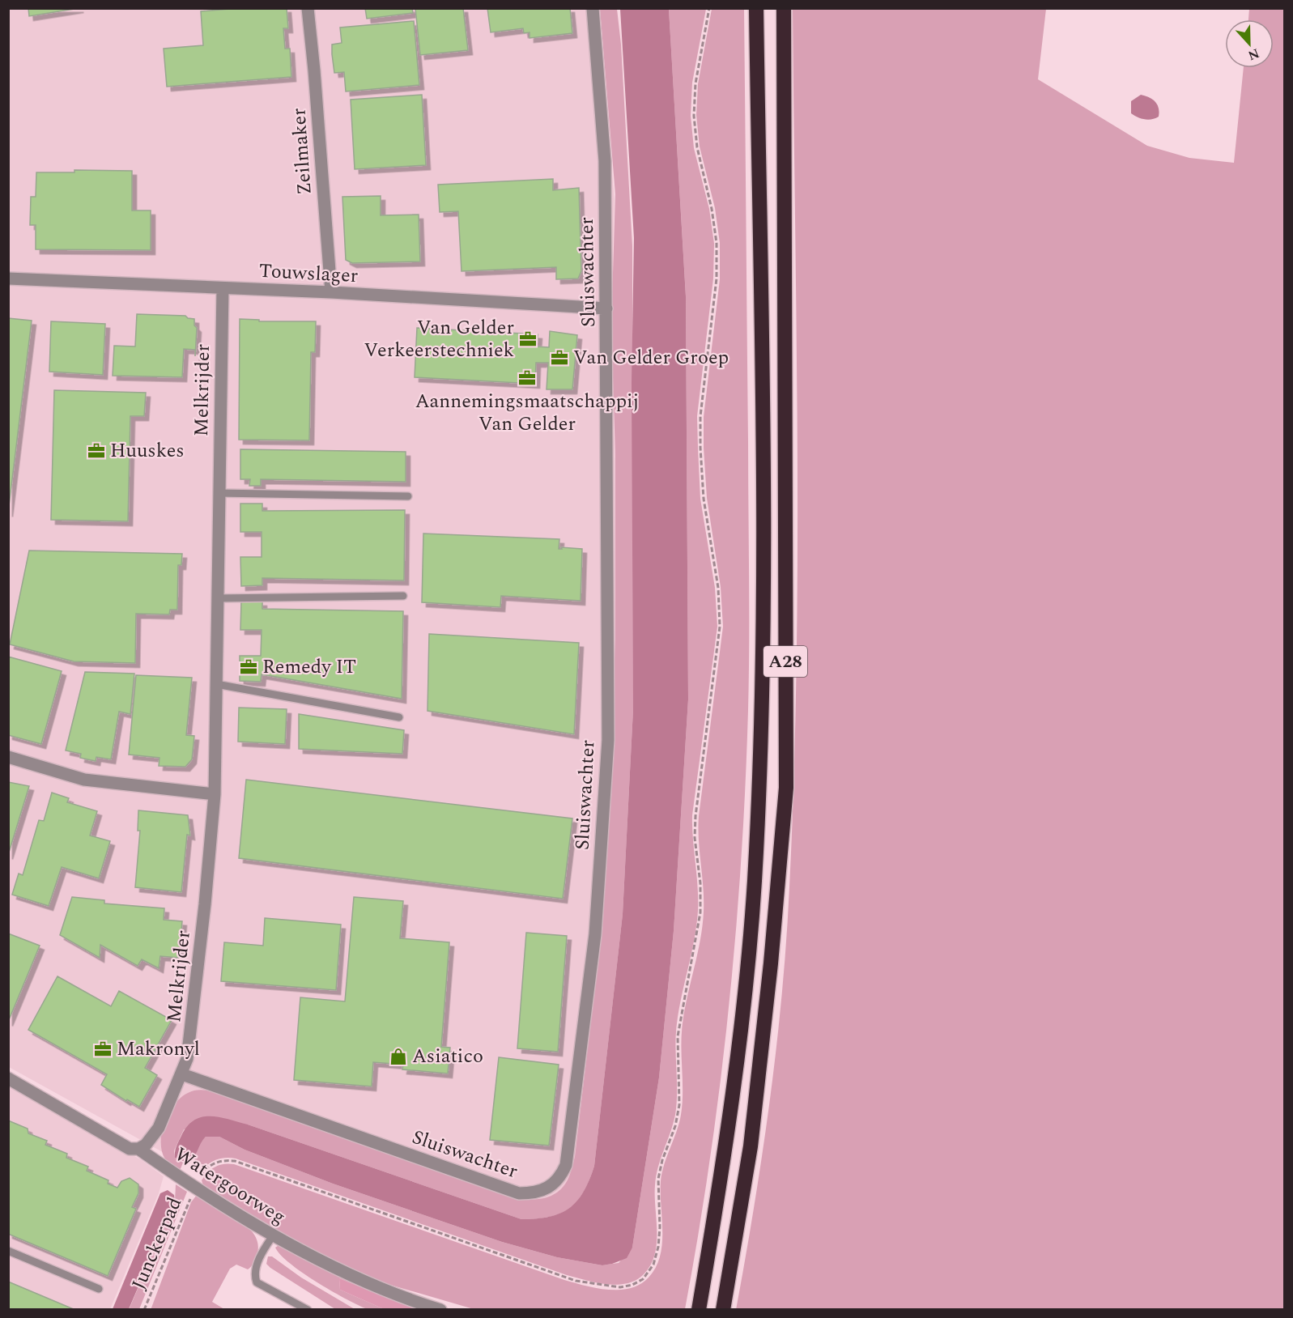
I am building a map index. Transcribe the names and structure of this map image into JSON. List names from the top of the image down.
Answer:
{
  "streets": {
    "highway": ["A28"],
    "street": [
      "Zeilmaker",
      "Sluiswachter",
      "Touwslager",
      "Melkrijder",
      "Watergoorweg"
    ],
    "path": ["Junckerpad"]
  },
  "crossings": [
    ["Zeilmaker", "Touwslager"],
    ["Sluiswachter", "Touwslager"],
    ["Sluiswachter", "Melkrijder"],
    ["Touwslager", "Melkrijder"],
    ["Melkrijder", "Watergoorweg"],
    ["Watergoorweg", "Junckerpad"]
  ],
  "places": {
    "office": [
      "Van Gelder Verkeerstechniek",
      "Van Gelder Groep",
      "Aannemingsmaatschappij Van Gelder",
      "Huuskes",
      "Remedy IT",
      "Makronyl"
    ],
    "shop": ["Asiatico"]
  },
  "north": "bottom"
}
